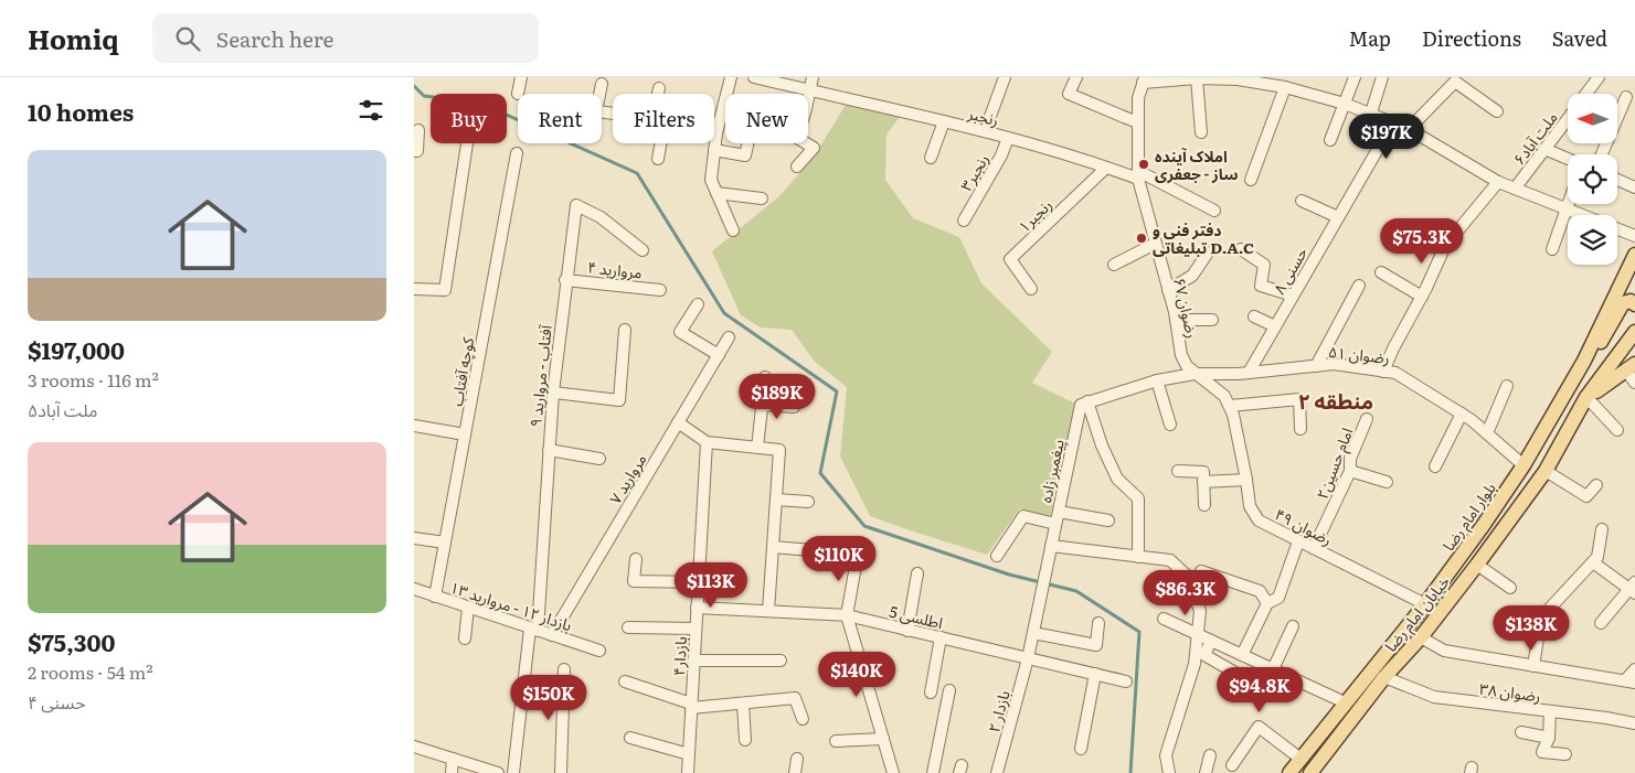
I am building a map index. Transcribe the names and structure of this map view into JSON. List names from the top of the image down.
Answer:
{
  "streets": {
    "main road": ["بلوار امام رضا", "خیابان امام رضا"],
    "street": [
      "رنجبر",
      "ملت آباد۶",
      "رنجبر۳",
      "رنجبر۱",
      "مروارید ۴",
      "حسنی ۸",
      "رضوان ۶۷",
      "رضوان ۵۱",
      "کوچه آفتاب",
      "آفتاب - مروارید ۹",
      "امام حسین۲",
      "پیغمبر زاده",
      "مروارید ۷",
      "رضوان ۴۹",
      "بازدار ۱۲ - مروارید ۱۳",
      "اطلسی 5",
      "بازدار۴",
      "رضوان ۳۸",
      "بازدار ۲"
    ]
  },
  "crossings": [
    ["رنجبر", "رنجبر۳"],
    ["رنجبر", "رنجبر۱"],
    ["رنجبر", "رضوان ۶۷"],
    ["مروارید ۴", "آفتاب - مروارید ۹"],
    ["حسنی ۸", "رضوان ۵۱"],
    ["رضوان ۶۷", "رضوان ۵۱"],
    ["رضوان ۶۷", "رضوان ۴۹"],
    ["رضوان ۵۱", "بلوار امام رضا"],
    ["رضوان ۵۱", "رضوان ۴۹"],
    ["کوچه آفتاب", "بازدار ۱۲ - مروارید ۱۳"],
    ["آفتاب - مروارید ۹", "بازدار ۱۲ - مروارید ۱۳"],
    ["امام حسین۲", "رضوان ۴۹"],
    ["پیغمبر زاده", "اطلسی 5"],
    ["پیغمبر زاده", "بازدار ۲"],
    ["مروارید ۷", "بازدار ۱۲ - مروارید ۱۳"],
    ["بلوار امام رضا", "رضوان ۴۹"],
    ["خیابان امام رضا", "رضوان ۳۸"],
    ["اطلسی 5", "بازدار۴"],
    ["اطلسی 5", "بازدار ۲"]
  ],
  "districts": ["منطقه ۲"],
  "places": ["املاک آینده ساز - جعفری", "دفتر فنی و تبلیغاتی D.A.C"],
  "north": "left",
  "page": {
    "header": "Homiq",
    "search": "Search here",
    "nav": ["Map", "Directions", "Saved"],
    "heading": "10 homes",
    "chip": [
      "Buy",
      "Rent",
      "Filters",
      "New"
    ],
    "price": [
      "$197K",
      "$75.3K",
      "$189K",
      "$110K",
      "$113K",
      "$86.3K",
      "$138K",
      "$140K",
      "$94.8K",
      "$150K"
    ],
    "list": [
      {
        "name": "$197,000",
        "note": "3 rooms · 116 m² · ملت آباد۵"
      },
      {
        "name": "$75,300",
        "note": "2 rooms · 54 m² · حسنی ۴"
      }
    ]
  }
}
